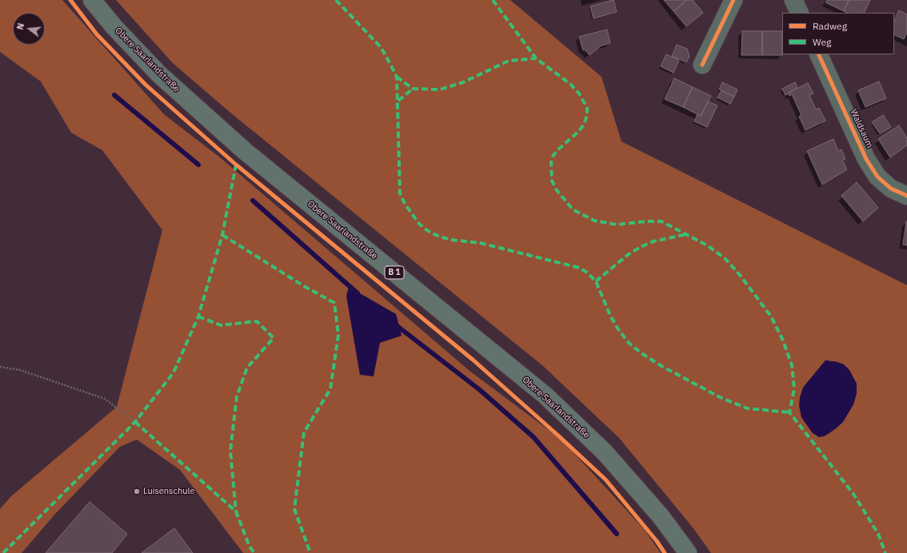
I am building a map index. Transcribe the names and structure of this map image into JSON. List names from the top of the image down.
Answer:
{
  "streets": {
    "main road": ["Obere Saarlandstraße", "B 1"],
    "street": ["Waldsaum"]
  },
  "places": ["Luisenschule"],
  "legend": ["Radweg", "Weg"],
  "north": "left"
}
